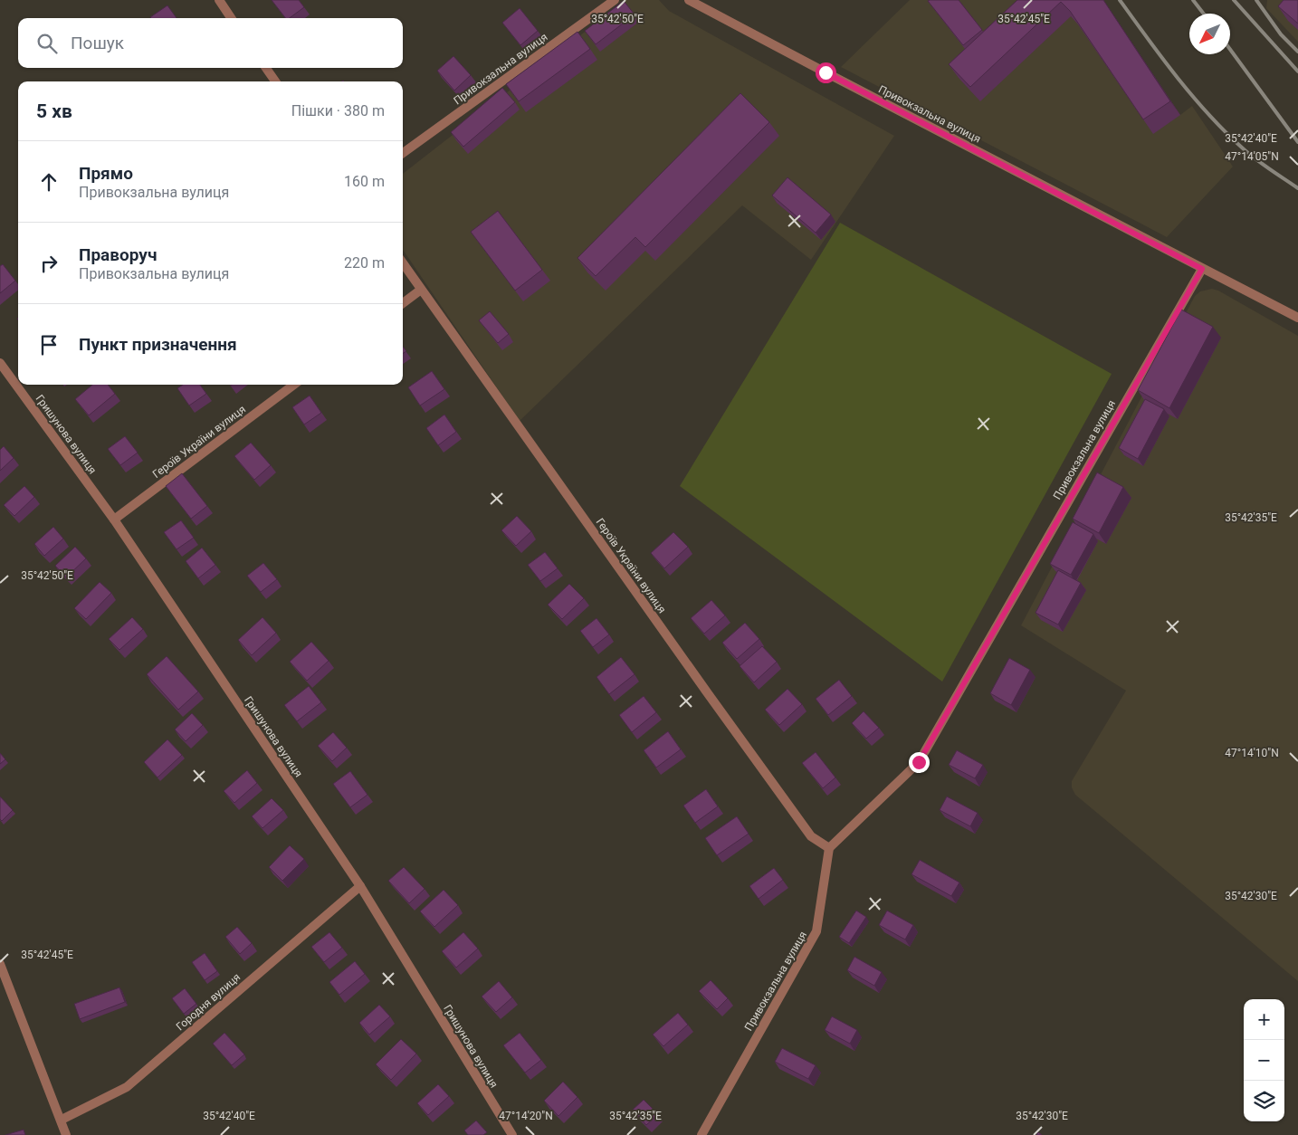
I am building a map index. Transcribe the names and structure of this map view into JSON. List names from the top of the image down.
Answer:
{
  "streets": {
    "street": [
      "Привокзальна вулиця",
      "Гришунова вулиця",
      "Героїв України вулиця",
      "Городня вулиця"
    ]
  },
  "crossings": [
    ["Привокзальна вулиця", "Героїв України вулиця"],
    ["Гришунова вулиця", "Героїв України вулиця"],
    ["Гришунова вулиця", "Городня вулиця"]
  ],
  "north": "bottom left",
  "page": {
    "search": "Пошук",
    "heading": ["5 хв", "Пішки · 380 m"],
    "list": [
      ["Прямо", "Привокзальна вулиця", "160 m"],
      ["Праворуч", "Привокзальна вулиця", "220 m"],
      "Пункт призначення"
    ],
    "map_buttons": ["+", "−"]
  },
  "coordinates": [
    "35°42'50\"E",
    "35°42'45\"E",
    "35°42'40\"E",
    "47°14'05\"N",
    "35°42'35\"E",
    "47°14'10\"N",
    "35°42'30\"E",
    "47°14'20\"N"
  ]
}
